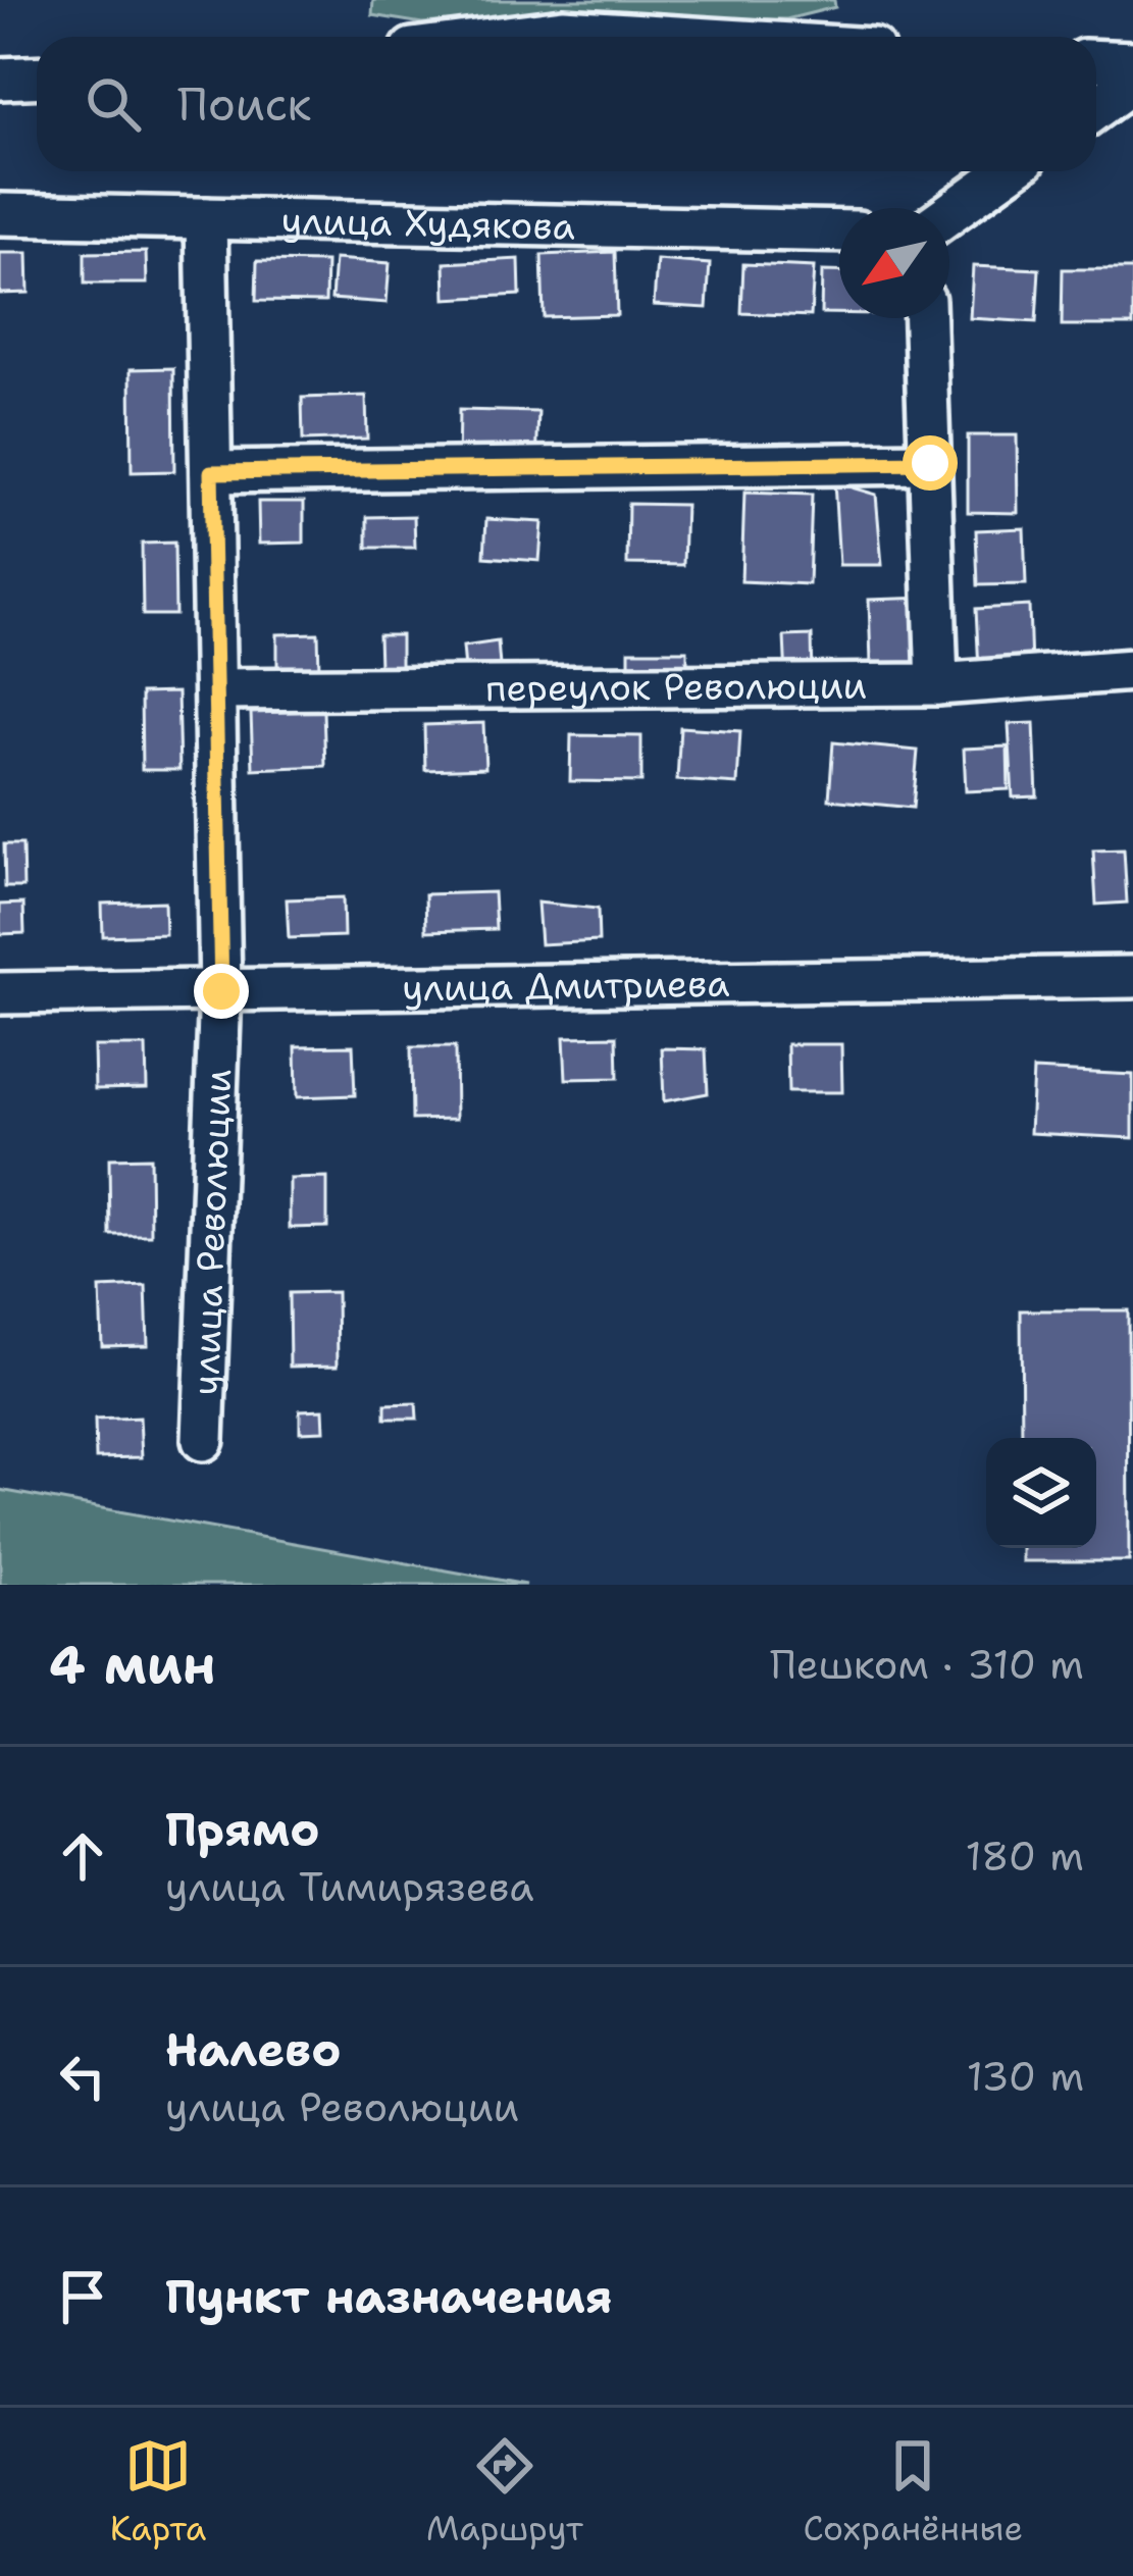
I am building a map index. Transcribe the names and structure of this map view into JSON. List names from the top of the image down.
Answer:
{
  "streets": {
    "street": [
      "улица Худякова",
      "переулок Революции",
      "улица Дмитриева",
      "улица Революции"
    ]
  },
  "crossings": [
    ["улица Худякова", "улица Революции"],
    ["переулок Революции", "улица Революции"],
    ["улица Дмитриева", "улица Революции"]
  ],
  "north": "bottom left",
  "page": {
    "search": "Поиск",
    "heading": ["4 мин", "Пешком · 310 m"],
    "list": [
      ["Прямо", "улица Тимирязева", "180 m"],
      ["Налево", "улица Революции", "130 m"],
      "Пункт назначения"
    ],
    "nav": ["Карта", "Маршрут", "Сохранённые"]
  }
}
